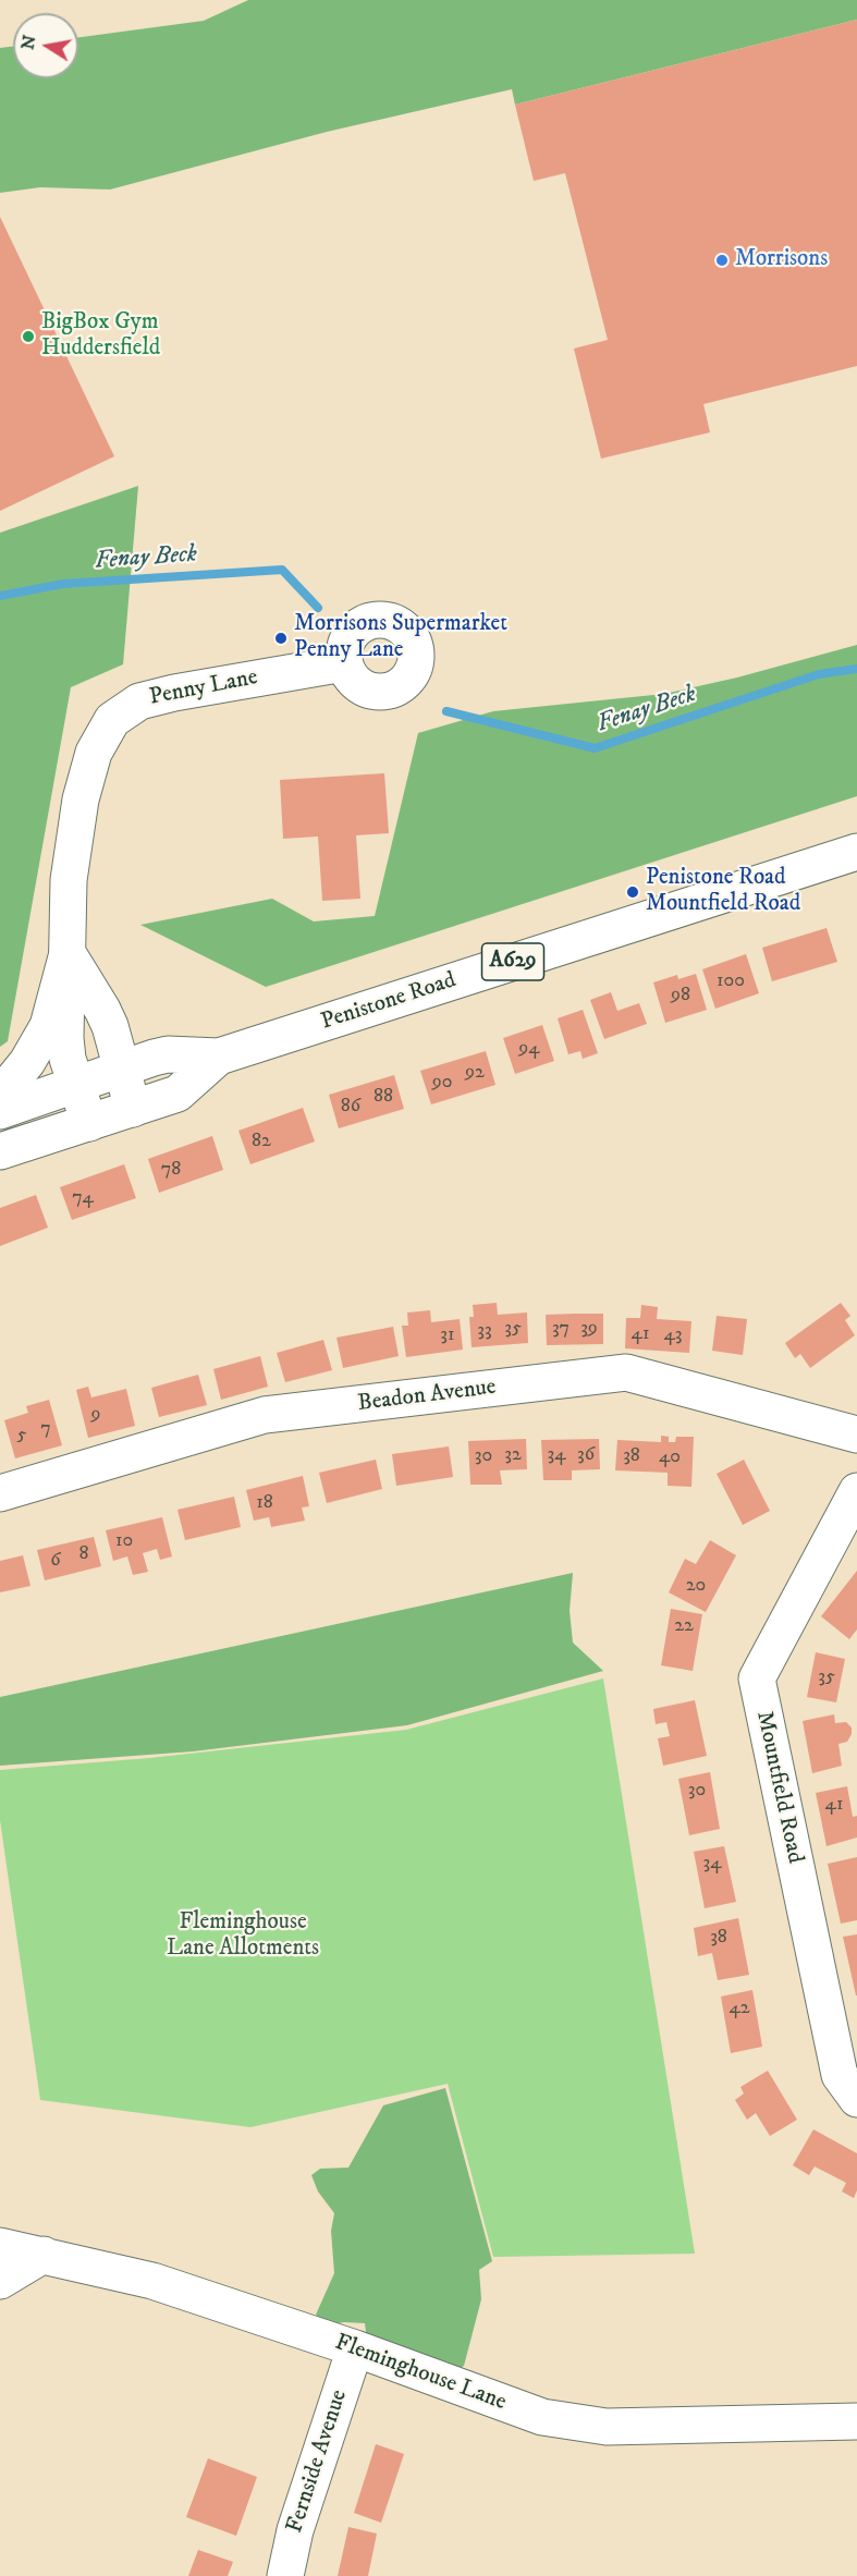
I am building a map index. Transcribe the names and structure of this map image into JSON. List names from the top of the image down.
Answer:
{
  "streets": {
    "main road": [
      "Penny Lane",
      "A629",
      "Penistone Road",
      "Beadon Avenue",
      "Mountfield Road",
      "Fleminghouse Lane",
      "Fernside Avenue"
    ]
  },
  "crossings": [
    ["Penny Lane", "Penistone Road"],
    ["Fleminghouse Lane", "Fernside Avenue"]
  ],
  "water": ["Fenay Beck"],
  "parks": ["Fleminghouse Lane Allotments"],
  "places": [
    "Morrisons",
    "BigBox Gym Huddersfield",
    "Morrisons Supermarket Penny Lane",
    "Penistone Road Mountfield Road"
  ],
  "house_numbers": [
    "100",
    "98",
    "94",
    "92",
    "90",
    "88",
    "86",
    "82",
    "78",
    "74",
    "35",
    "37",
    "39",
    "33",
    "41",
    "31",
    "43",
    "9",
    "7",
    "5",
    "32",
    "34",
    "36",
    "30",
    "38",
    "40",
    "18",
    "10",
    "8",
    "6",
    "20",
    "22",
    "35",
    "30",
    "41",
    "34",
    "38",
    "42"
  ],
  "north": "left"
}
